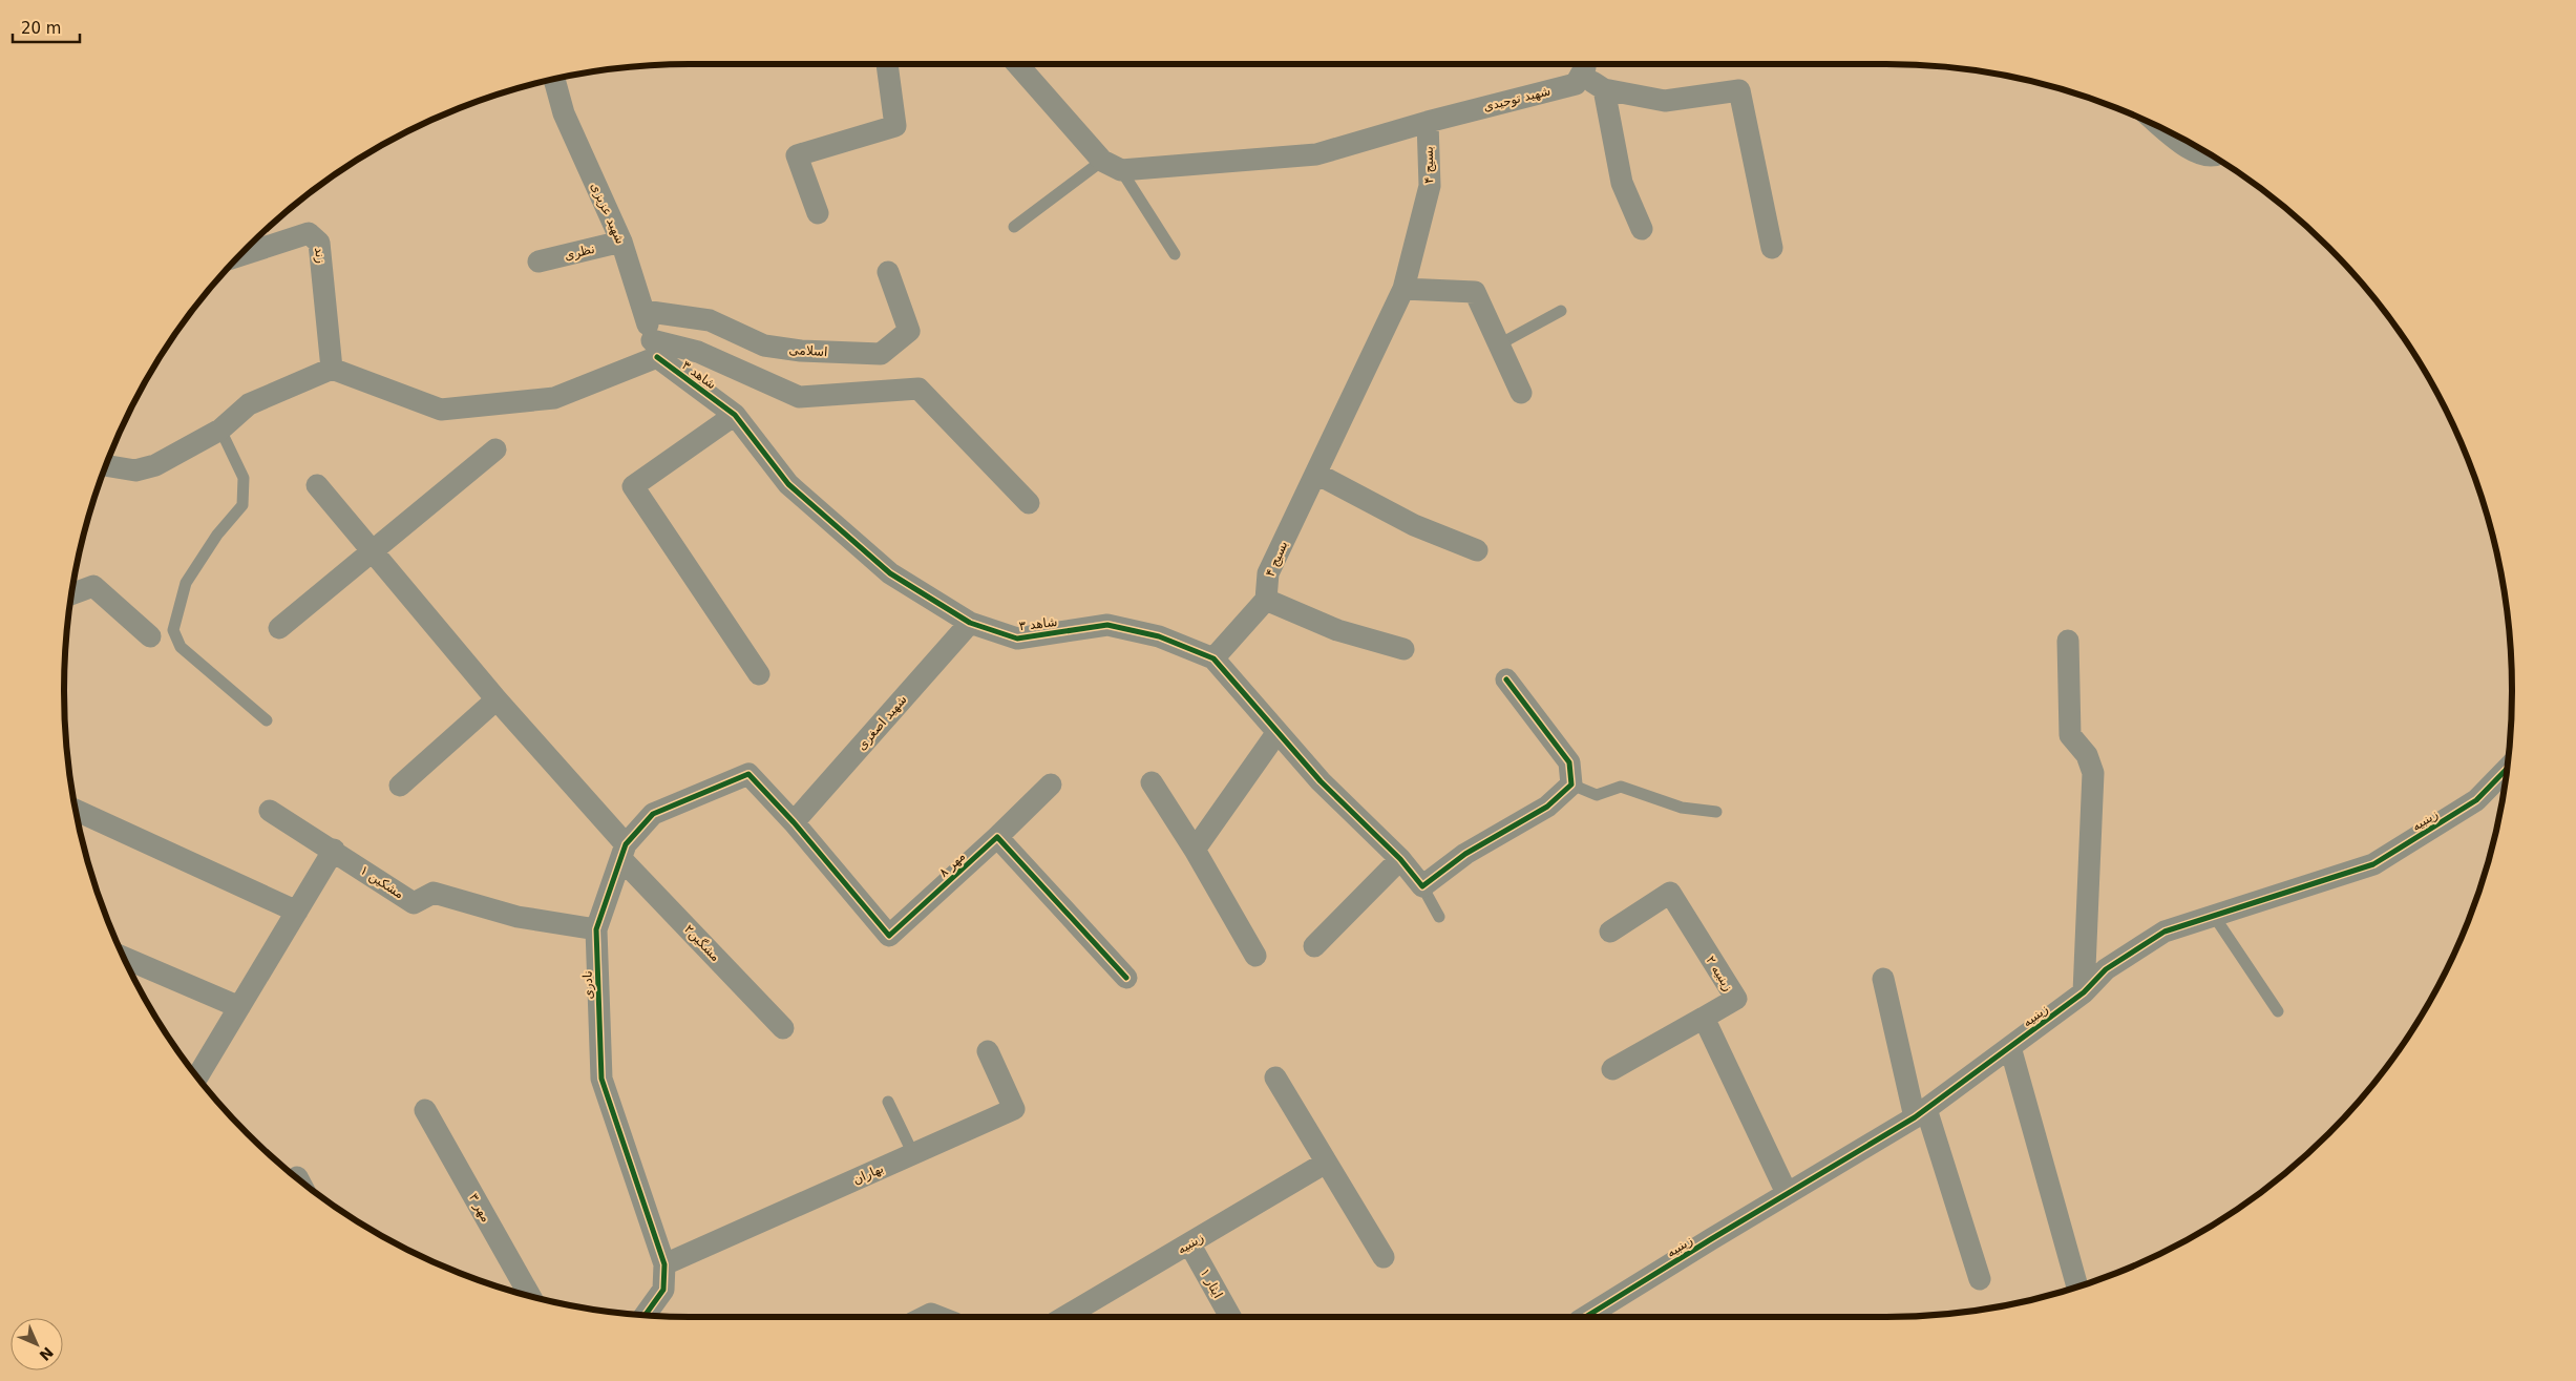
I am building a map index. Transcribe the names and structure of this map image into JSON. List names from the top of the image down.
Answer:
{
  "streets": {
    "street": [
      "شهید توحیدی",
      "بسیج ۴",
      "شهید عزیزی",
      "نظری",
      "زند",
      "اسلامی",
      "شاهد ۳",
      "شهید اصغری",
      "زینبیه",
      "مهر ۸",
      "مشکین ۱",
      "مشگین۲",
      "زینبیه ۲",
      "نادری",
      "بهاران",
      "مهر ۳",
      "ایثار ۱"
    ]
  },
  "crossings": [
    ["شهید توحیدی", "بسیج ۴"],
    ["شهید عزیزی", "نظری"],
    ["شهید عزیزی", "اسلامی"],
    ["شهید عزیزی", "شاهد ۳"],
    ["شاهد ۳", "شهید اصغری"],
    ["شهید اصغری", "مهر ۸"],
    ["شهید اصغری", "نادری"],
    ["زینبیه", "ایثار ۱"],
    ["مهر ۸", "نادری"],
    ["مشکین ۱", "نادری"],
    ["مشگین۲", "نادری"],
    ["نادری", "بهاران"]
  ],
  "scale_bar": "20 m",
  "north": "bottom right"
}
